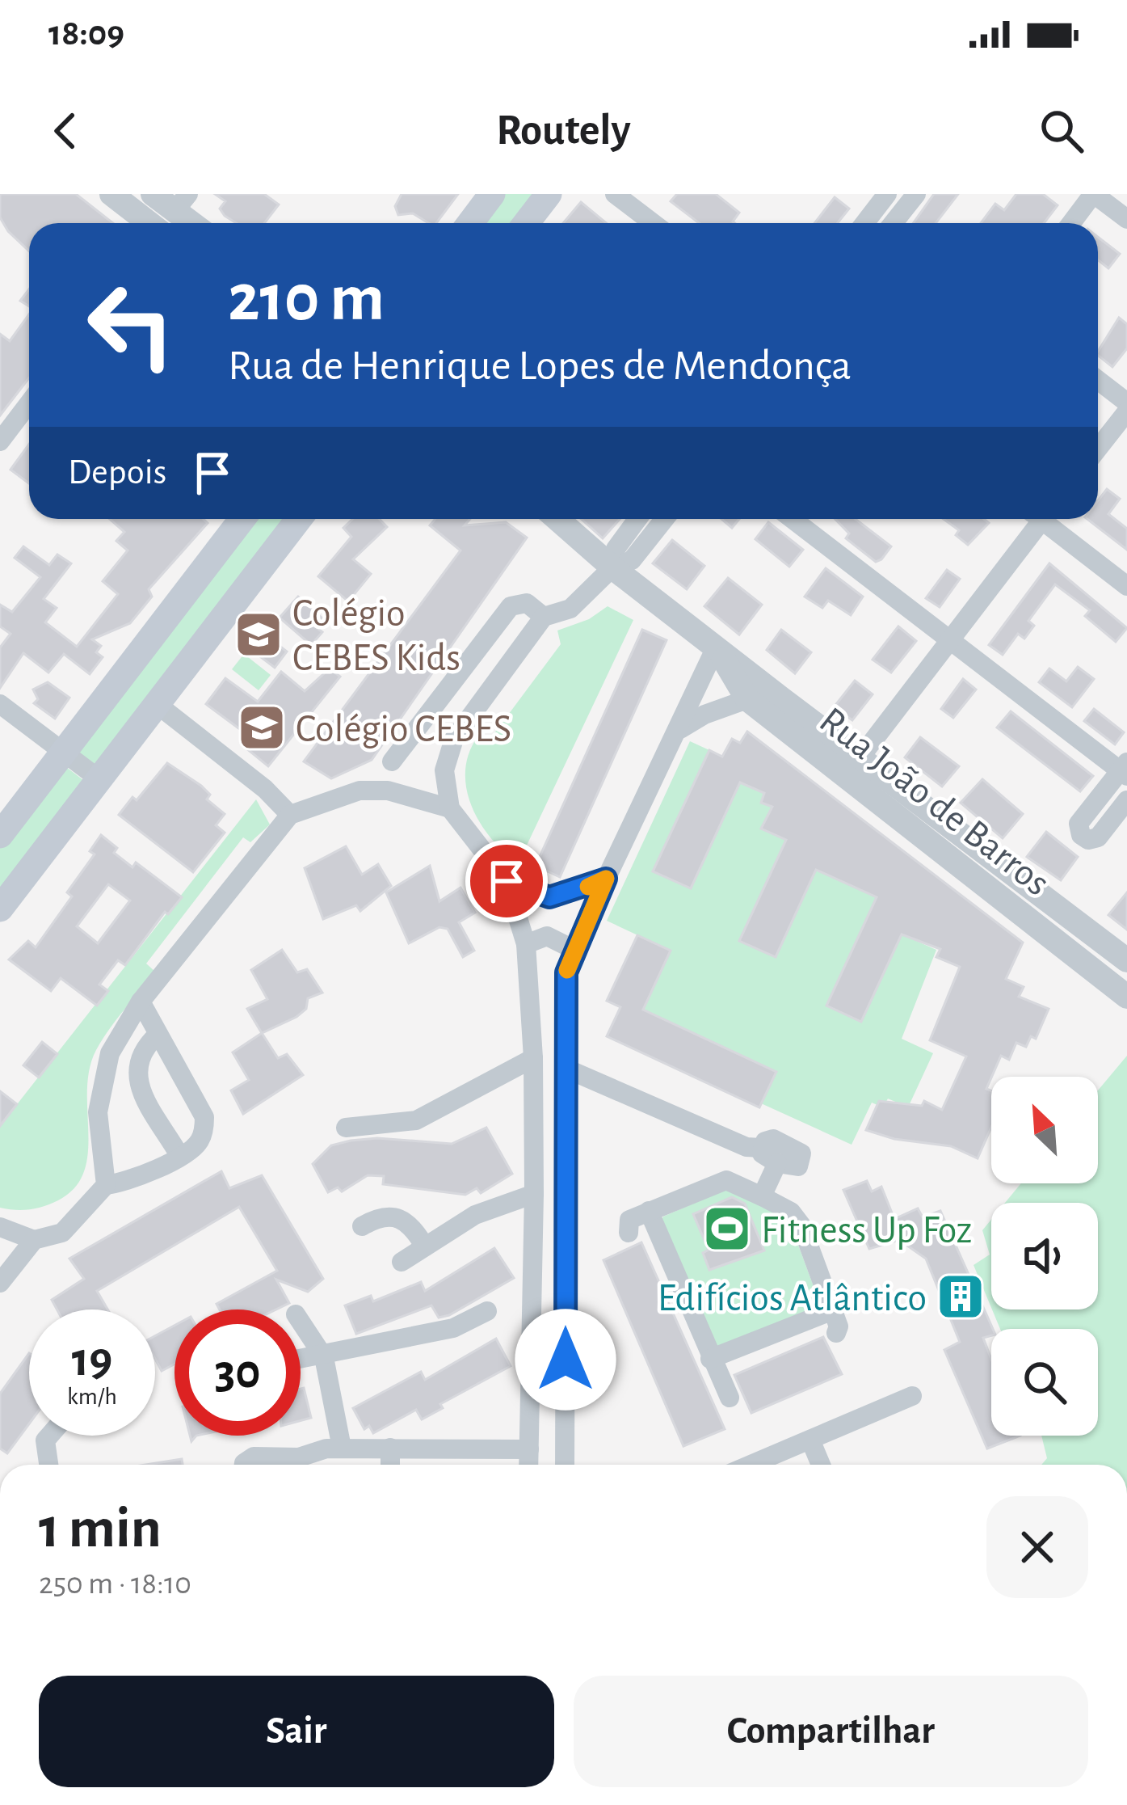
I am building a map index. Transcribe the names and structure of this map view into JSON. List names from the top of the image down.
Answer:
{
  "streets": {
    "street": ["Rua João de Barros"]
  },
  "places": {
    "school or university": ["Colégio CEBES Kids", "Colégio CEBES"],
    "sports": ["Fitness Up Foz"],
    "building": ["Edifícios Atlântico"]
  },
  "north": "top left",
  "page": {
    "status": "18:09",
    "header": "Routely",
    "turn": ["210 m", "Rua de Henrique Lopes de Mendonça"],
    "then": "Depois",
    "speed": "19 km/h",
    "limit": "30",
    "heading": ["1 min", "250 m · 18:10"],
    "buttons": ["Sair", "Compartilhar"]
  }
}
